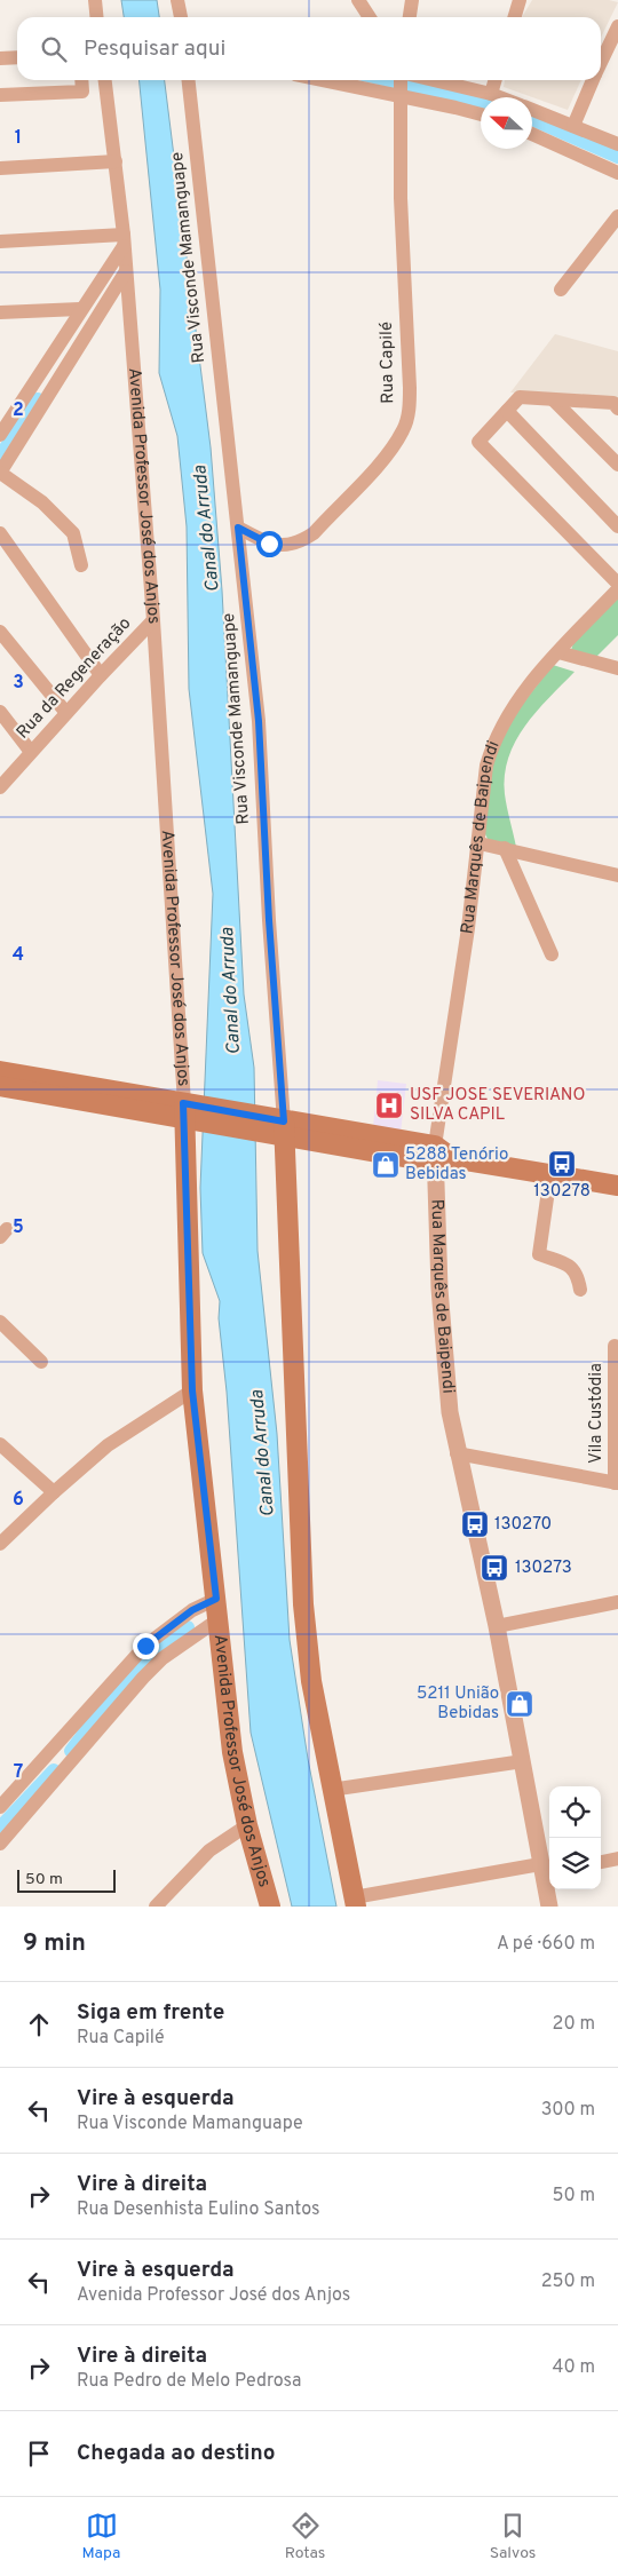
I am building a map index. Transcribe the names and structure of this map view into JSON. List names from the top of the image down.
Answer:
{
  "streets": {
    "main road": ["Avenida Professor José dos Anjos"],
    "street": [
      "Rua Visconde Mamanguape",
      "Rua Capilé",
      "Rua da Regeneração",
      "Rua Marquês de Baipendi",
      "Vila Custódia"
    ]
  },
  "crossings": [
    ["Rua Visconde Mamanguape", "Rua Capilé"],
    ["Avenida Professor José dos Anjos", "Rua da Regeneração"]
  ],
  "water": ["Canal do Arruda"],
  "places": {
    "hospital": ["USF JOSE SEVERIANO SILVA CAPIL"],
    "bus stop": ["130278", "130270", "130273"],
    "shop": ["5288 Tenório Bebidas", "5211 União Bebidas"]
  },
  "scale_bar": "50 m",
  "north": "left",
  "page": {
    "search": "Pesquisar aqui",
    "scale": "50 m",
    "heading": ["9 min", "A pé · 660 m"],
    "list": [
      ["Siga em frente", "Rua Capilé", "20 m"],
      ["Vire à esquerda", "Rua Visconde Mamanguape", "300 m"],
      ["Vire à direita", "Rua Desenhista Eulino Santos", "50 m"],
      ["Vire à esquerda", "Avenida Professor José dos Anjos", "250 m"],
      ["Vire à direita", "Rua Pedro de Melo Pedrosa", "40 m"],
      "Chegada ao destino"
    ],
    "nav": ["Mapa", "Rotas", "Salvos"]
  },
  "grid": {
    "rows": [
      "1",
      "2",
      "3",
      "4",
      "5",
      "6",
      "7"
    ]
  }
}
